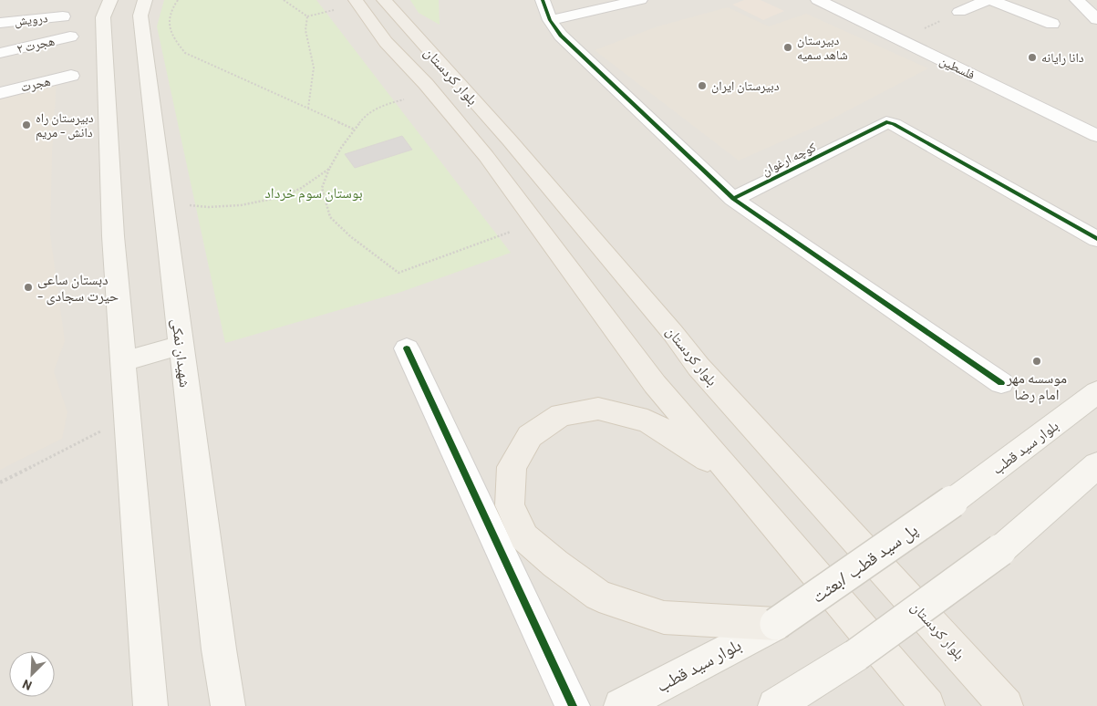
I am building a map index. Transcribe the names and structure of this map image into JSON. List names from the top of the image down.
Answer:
{
  "streets": {
    "main road": [
      "بلوار کردستان",
      "شهیدان نمکی",
      "بلوار سید قطب",
      "پل سید قطب /بعثت"
    ],
    "street": [
      "درویش",
      "هجرت ۲",
      "فلسطین",
      "هجرت",
      "کوچه ارغوان"
    ]
  },
  "crossings": [
    ["بلوار سید قطب", "پل سید قطب /بعثت"]
  ],
  "parks": ["بوستان سوم خرداد"],
  "places": [
    "دبیرستان شاهد سمیه",
    "دانا رایانه",
    "دبیرستان ایران",
    "دبیرستان راه دانش - مریم",
    "دبستان ساعی - حیرت سجادی",
    "موسسه مهر امام رضا"
  ],
  "north": "bottom left"
}
